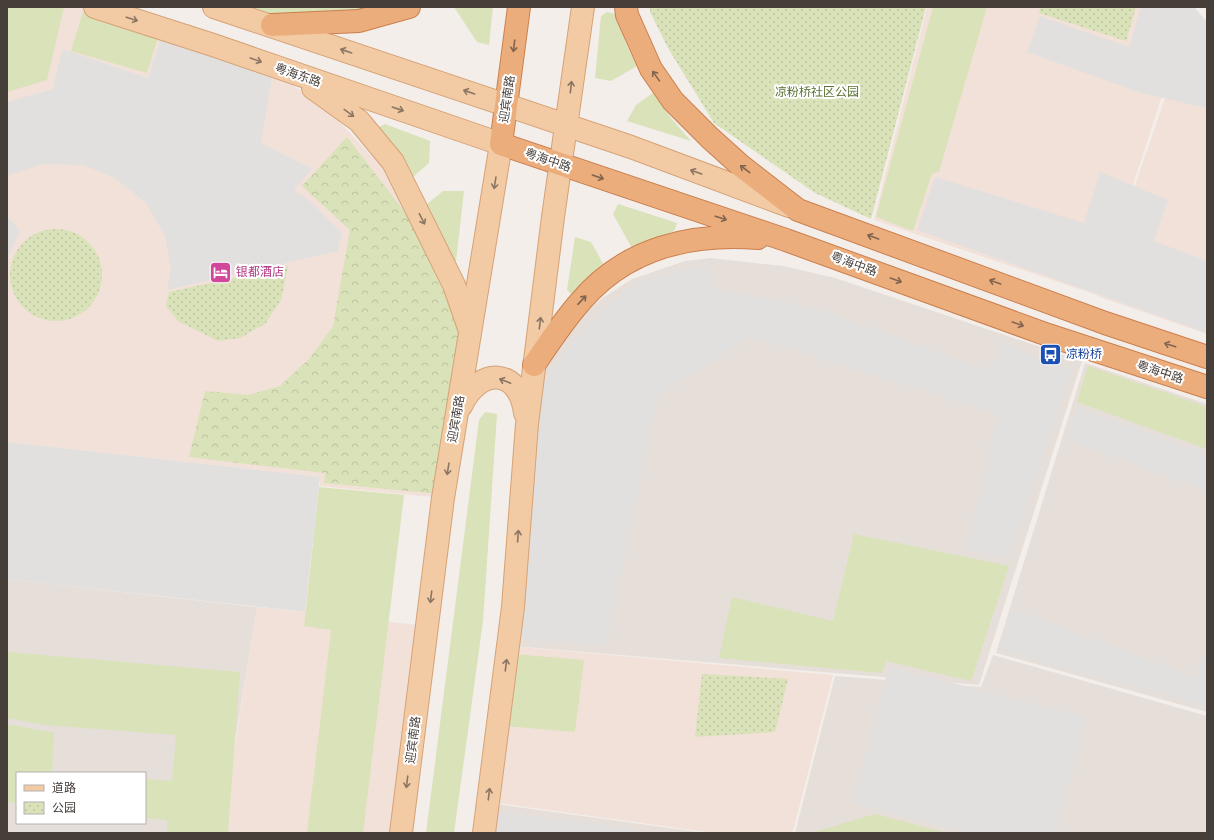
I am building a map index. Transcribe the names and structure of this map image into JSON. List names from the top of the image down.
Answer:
{
  "streets": {
    "highway": ["迎宾南路", "粤海中路"],
    "main road": ["粤海东路"]
  },
  "crossings": [
    ["粤海东路", "迎宾南路"],
    ["粤海东路", "粤海中路"],
    ["迎宾南路", "粤海中路"]
  ],
  "one_way": ["迎宾南路"],
  "parks": ["凉粉桥社区公园"],
  "places": {
    "hotel": ["银都酒店"],
    "bus stop": ["凉粉桥"]
  },
  "legend": ["道路", "公园"]
}
